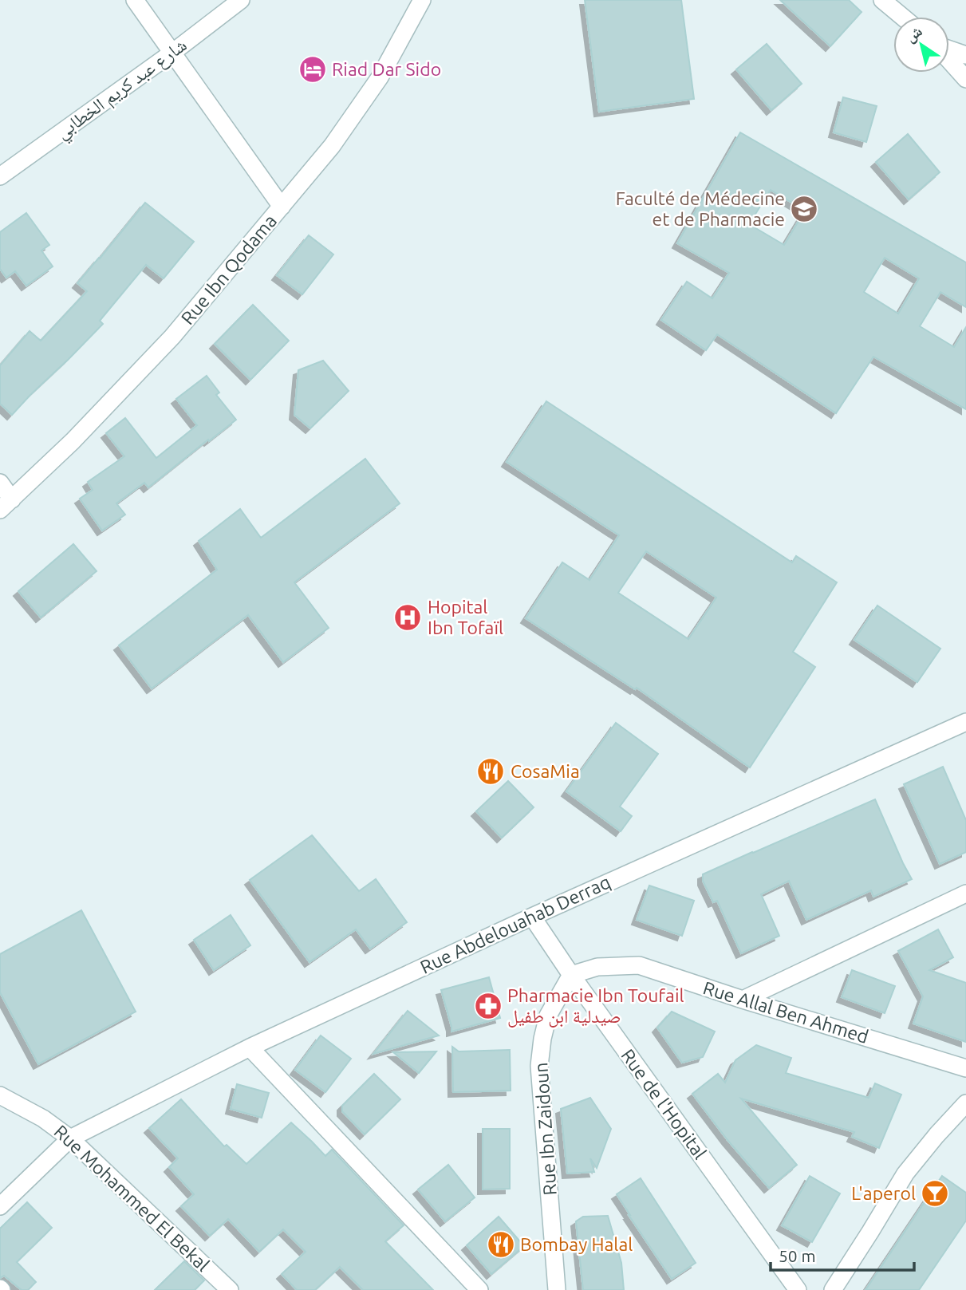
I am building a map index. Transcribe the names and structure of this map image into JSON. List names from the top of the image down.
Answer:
{
  "streets": {
    "street": [
      "شارع عبد كريم الخطابي",
      "Rue Ibn Qodama",
      "Rue Abdelouahab Derraq",
      "Rue Allal Ben Ahmed",
      "Rue de l'Hopital",
      "Rue Ibn Zaidoun",
      "Rue Mohammed El Bekal"
    ]
  },
  "crossings": [
    ["Rue Abdelouahab Derraq", "Rue de l'Hopital"],
    ["Rue Abdelouahab Derraq", "Rue Mohammed El Bekal"],
    ["Rue Allal Ben Ahmed", "Rue de l'Hopital"],
    ["Rue Allal Ben Ahmed", "Rue Ibn Zaidoun"],
    ["Rue de l'Hopital", "Rue Ibn Zaidoun"]
  ],
  "places": {
    "hotel": ["Riad Dar Sido"],
    "school or university": ["Faculté de Médecine et de Pharmacie"],
    "hospital": ["Hopital Ibn Tofaïl"],
    "restaurant": ["CosaMia", "Bombay Halal"],
    "pharmacy": ["Pharmacie Ibn Toufail صيدلية ابن طفيل"],
    "bar": ["L'aperol"]
  },
  "scale_bar": "50 m",
  "north": "top left"
}
